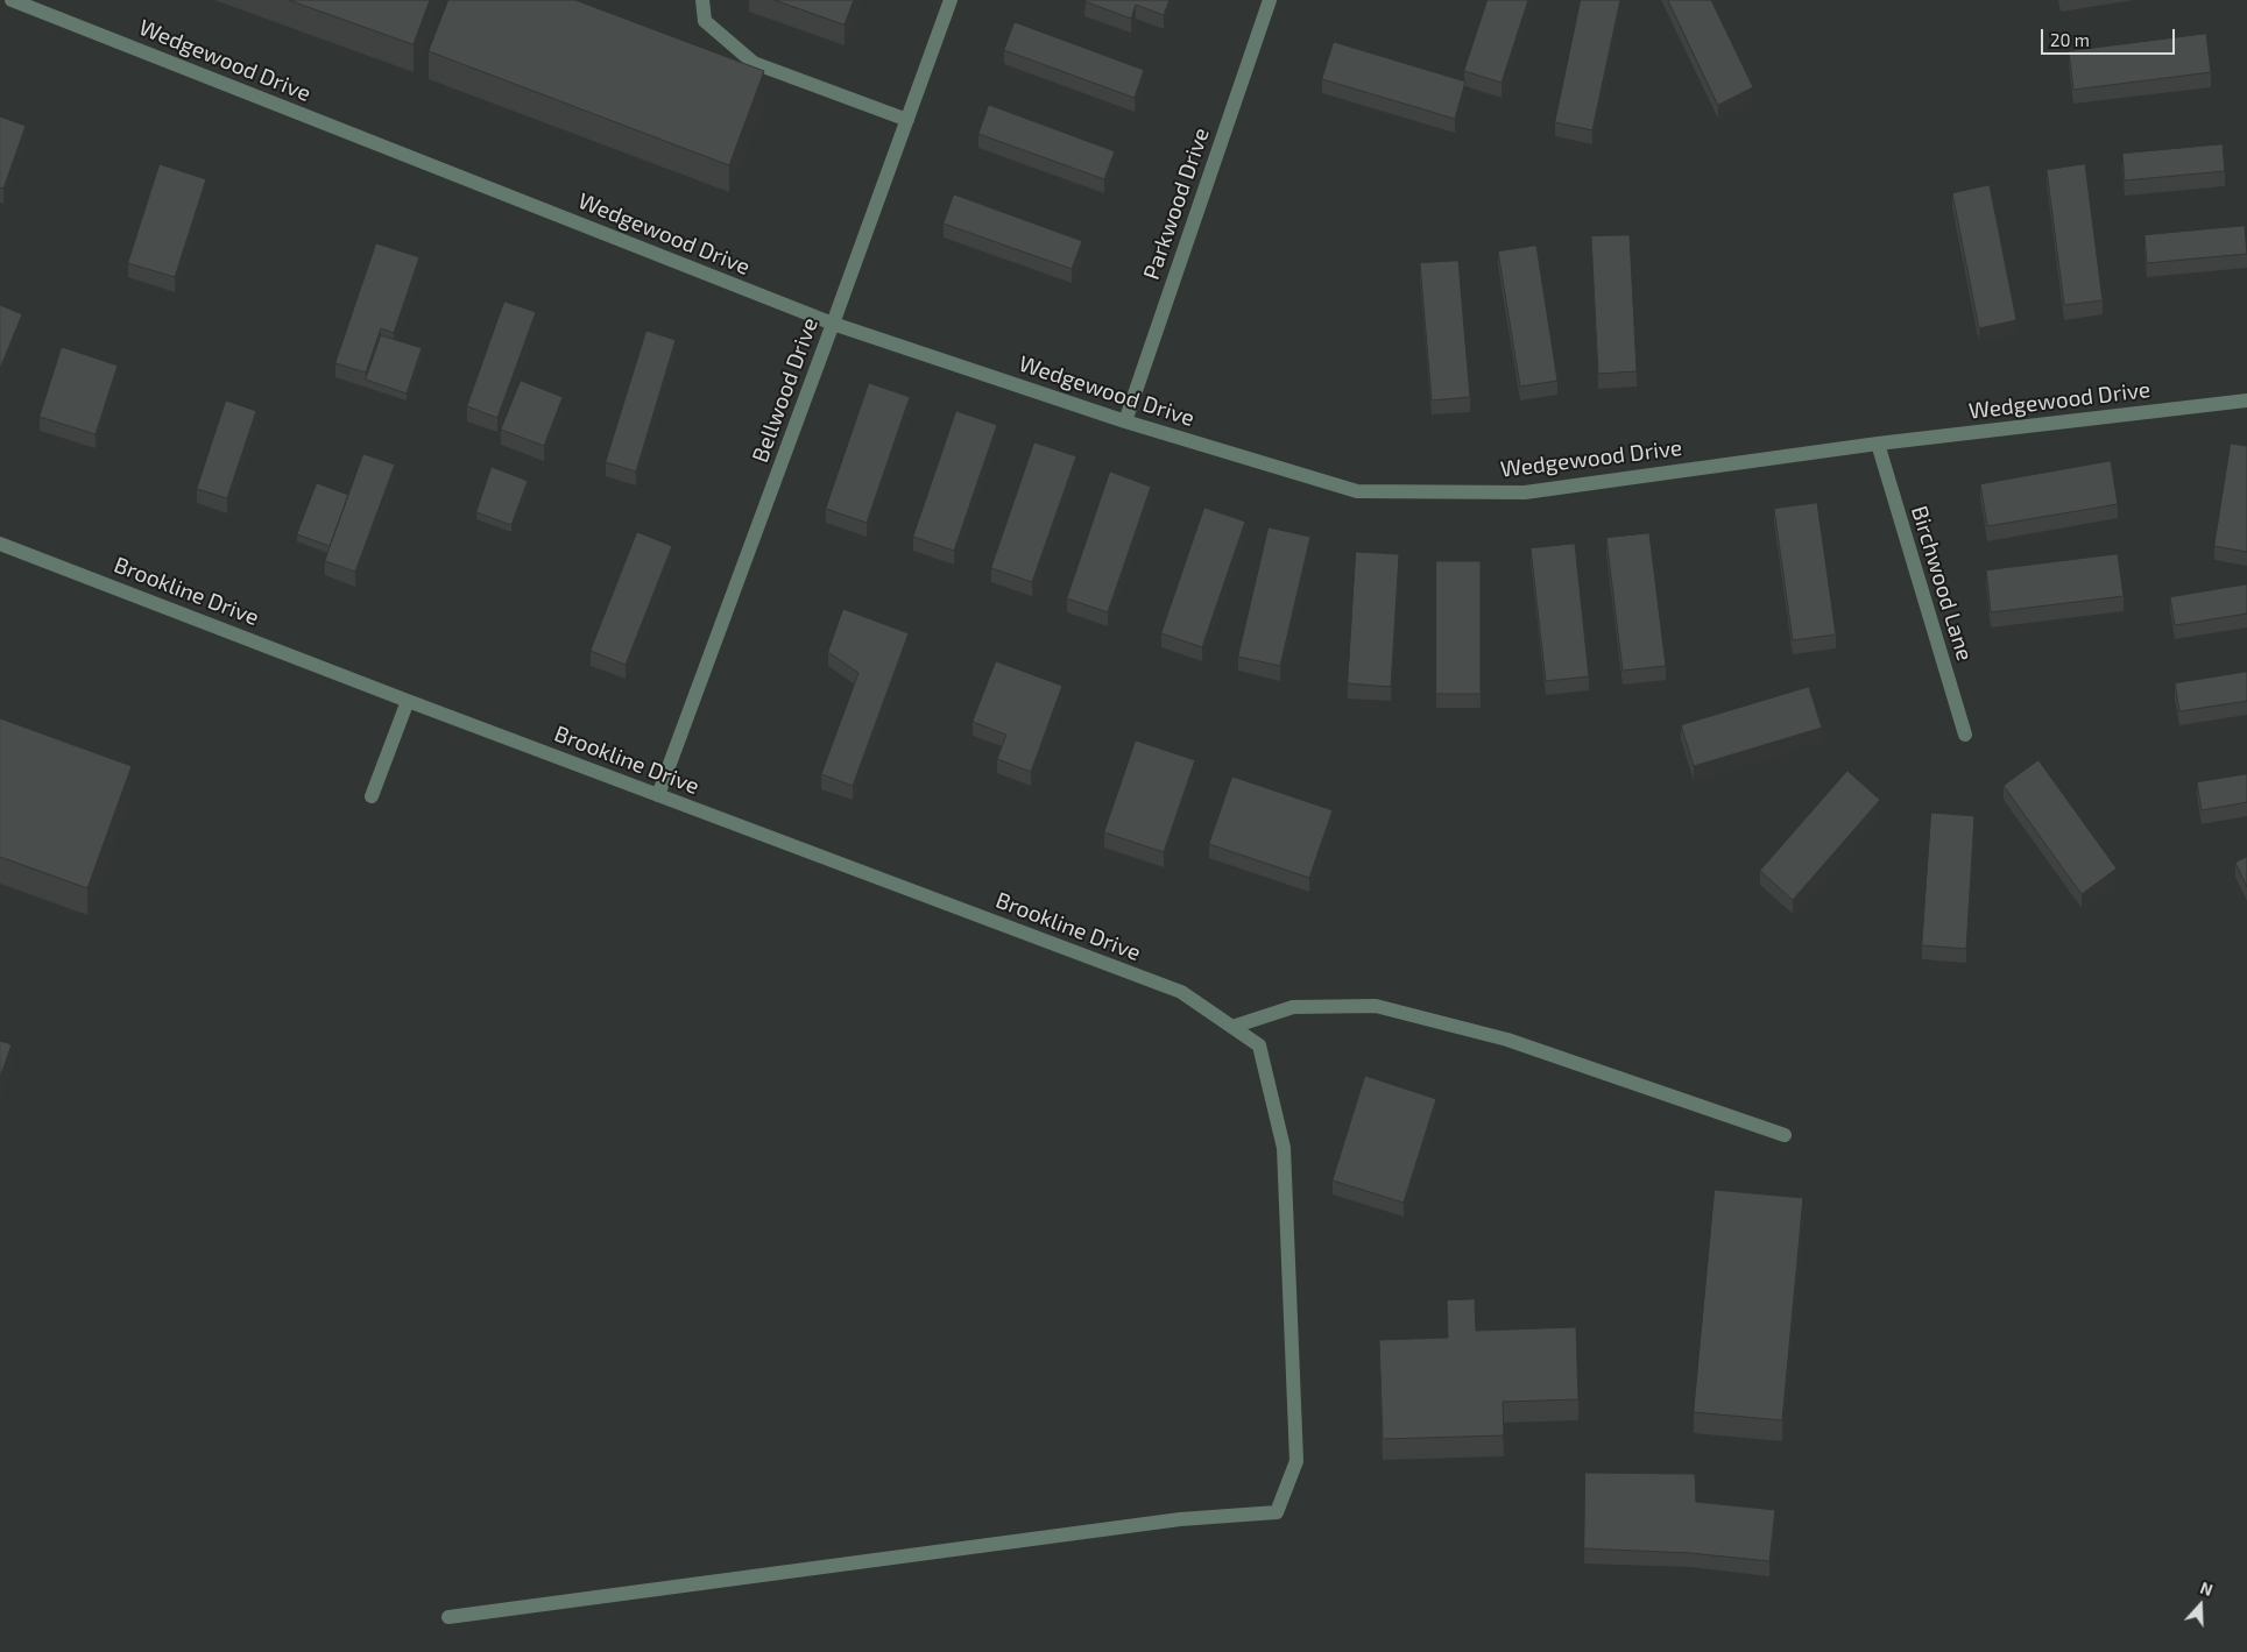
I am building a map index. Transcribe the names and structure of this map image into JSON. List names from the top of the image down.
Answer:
{
  "streets": {
    "street": [
      "Wedgewood Drive",
      "Parkwood Drive",
      "Bellwood Drive",
      "Birchwood Lane",
      "Brookline Drive"
    ]
  },
  "crossings": [
    ["Wedgewood Drive", "Parkwood Drive"],
    ["Wedgewood Drive", "Bellwood Drive"],
    ["Wedgewood Drive", "Birchwood Lane"],
    ["Bellwood Drive", "Brookline Drive"]
  ],
  "scale_bar": "20 m",
  "north": "top"
}
